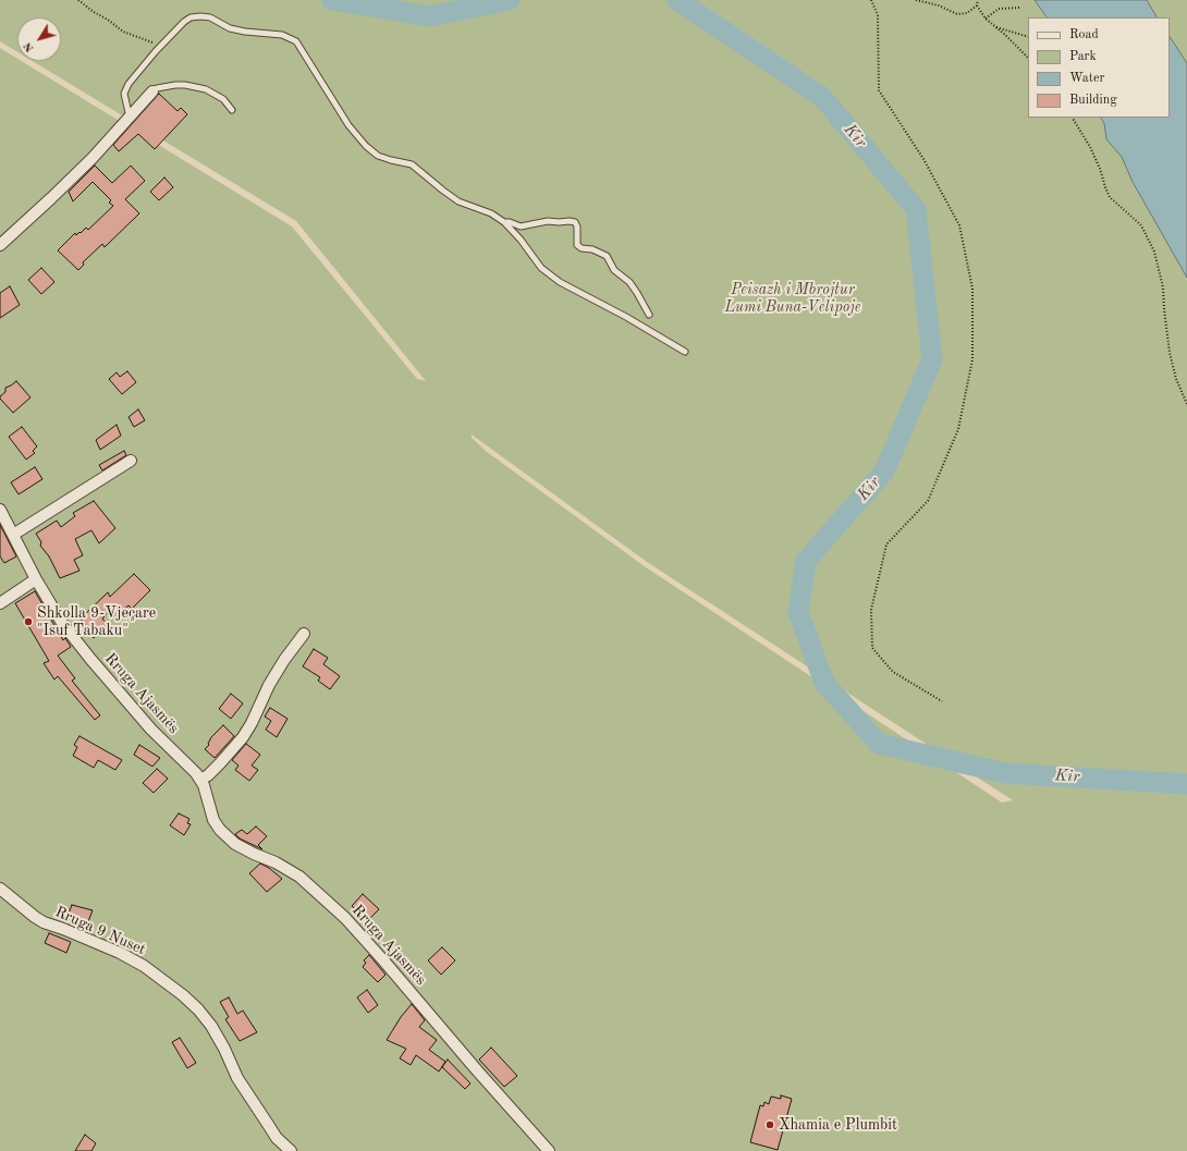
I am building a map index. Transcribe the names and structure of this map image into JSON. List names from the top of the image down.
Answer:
{
  "streets": {
    "street": ["Rruga Ajasmës", "Rruga 9 Nuset"]
  },
  "water": ["Kir"],
  "parks": ["Peisazh i Mbrojtur Lumi Buna-Velipoje"],
  "places": ["Shkolla 9-Vjeçare \"Isuf Tabaku\"", "Xhamia e Plumbit"],
  "legend": [
    "Road",
    "Park",
    "Water",
    "Building"
  ],
  "north": "bottom left"
}
